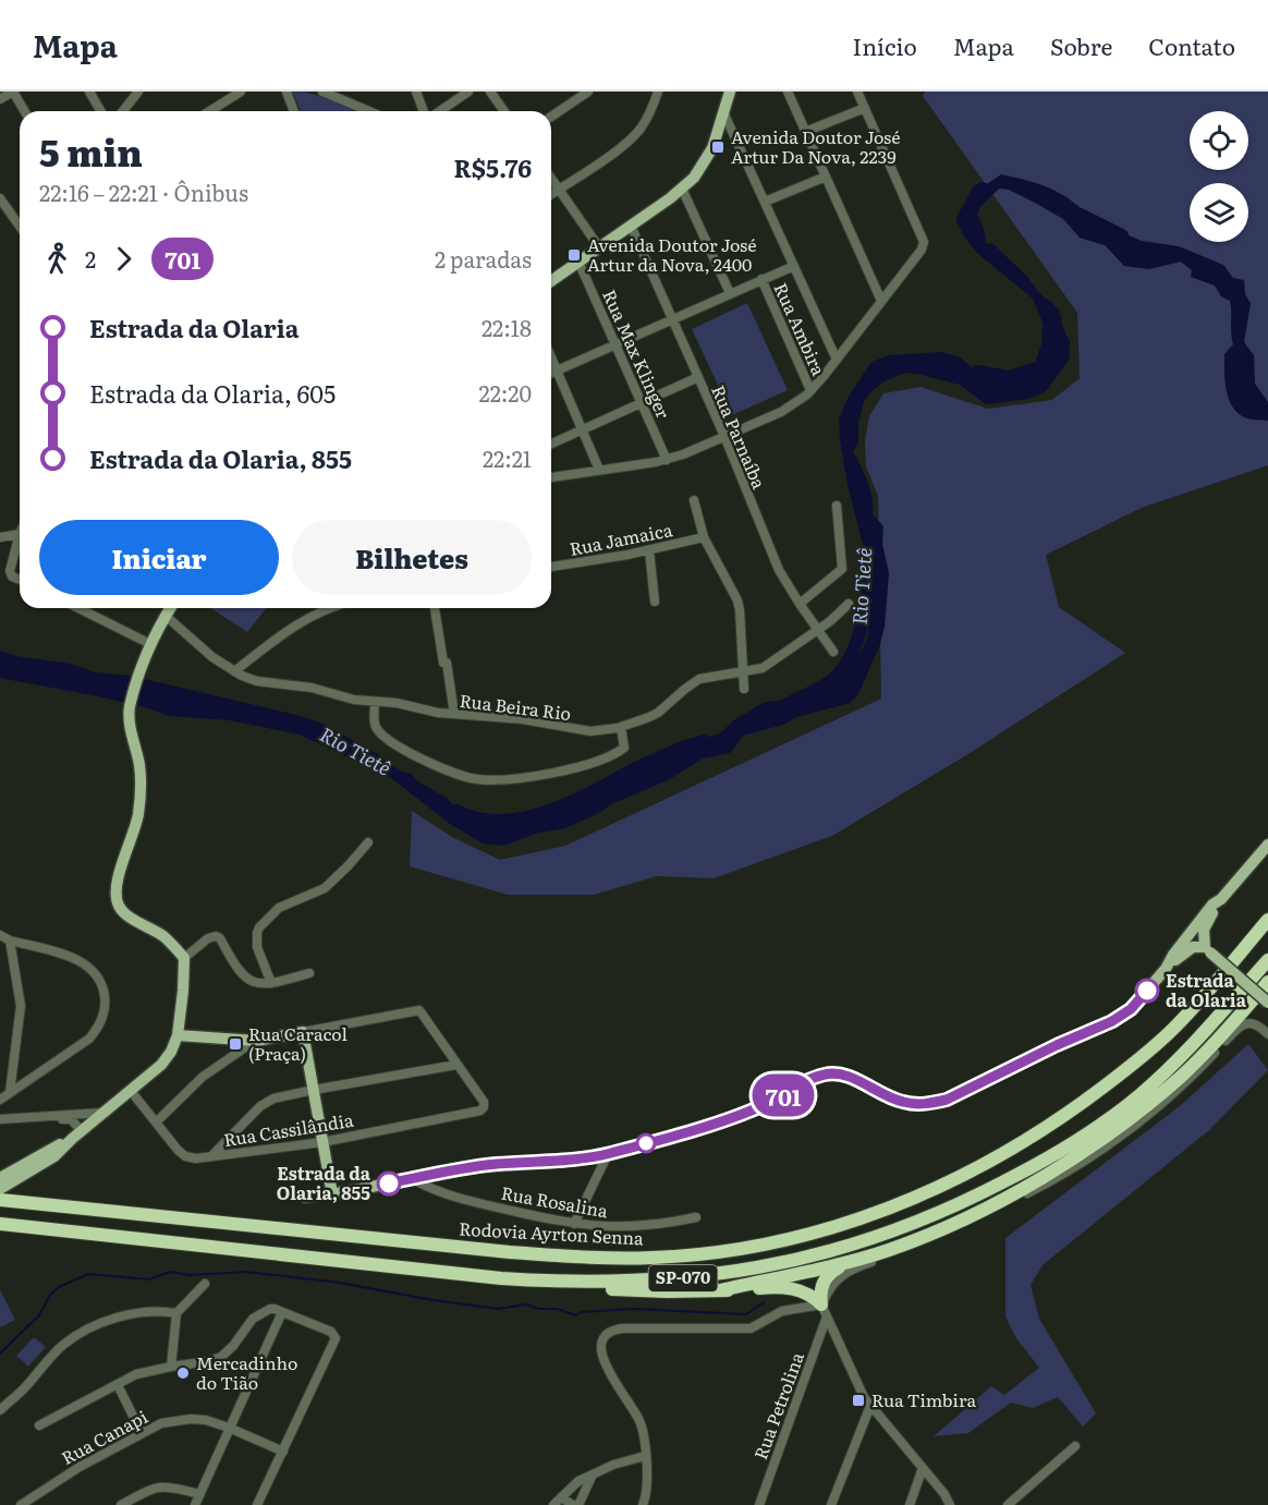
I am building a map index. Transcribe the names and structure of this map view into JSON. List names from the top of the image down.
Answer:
{
  "streets": {
    "highway": ["Rodovia Ayrton Senna", "SP-070"],
    "street": [
      "Rua Ambira",
      "Rua Max Klinger",
      "Rua Parnaíba",
      "Rua Jamaica",
      "Rua Beira Rio",
      "Rua Cassilândia",
      "Rua Rosalina",
      "Rua Petrolina",
      "Rua Canapi"
    ]
  },
  "crossings": [
    ["Rua Parnaíba", "Rua Beira Rio"]
  ],
  "water": ["Rio Tietê"],
  "places": {
    "transit": [
      "Avenida Doutor José Artur Da Nova, 2239",
      "Avenida Doutor José Artur da Nova, 2400",
      "Rua Caracol (Praça)",
      "Rua Timbira"
    ],
    "other": ["Estrada da Olaria", "Estrada da Olaria, 855", "Mercadinho do Tião"]
  },
  "lines": ["bus line 701"],
  "page": {
    "header": "Mapa",
    "nav": [
      "Início",
      "Mapa",
      "Sobre",
      "Contato"
    ],
    "on_map": "701",
    "heading": ["5 min", "22:16 – 22:21 · Ônibus", "R$5.76"],
    "legs": ["2", "701", "2 paradas"],
    "list": [
      {
        "name": "Estrada da Olaria",
        "value": "22:18"
      },
      {
        "name": "Estrada da Olaria, 605",
        "value": "22:20"
      },
      {
        "name": "Estrada da Olaria, 855",
        "value": "22:21"
      }
    ],
    "buttons": ["Iniciar", "Bilhetes"]
  }
}
